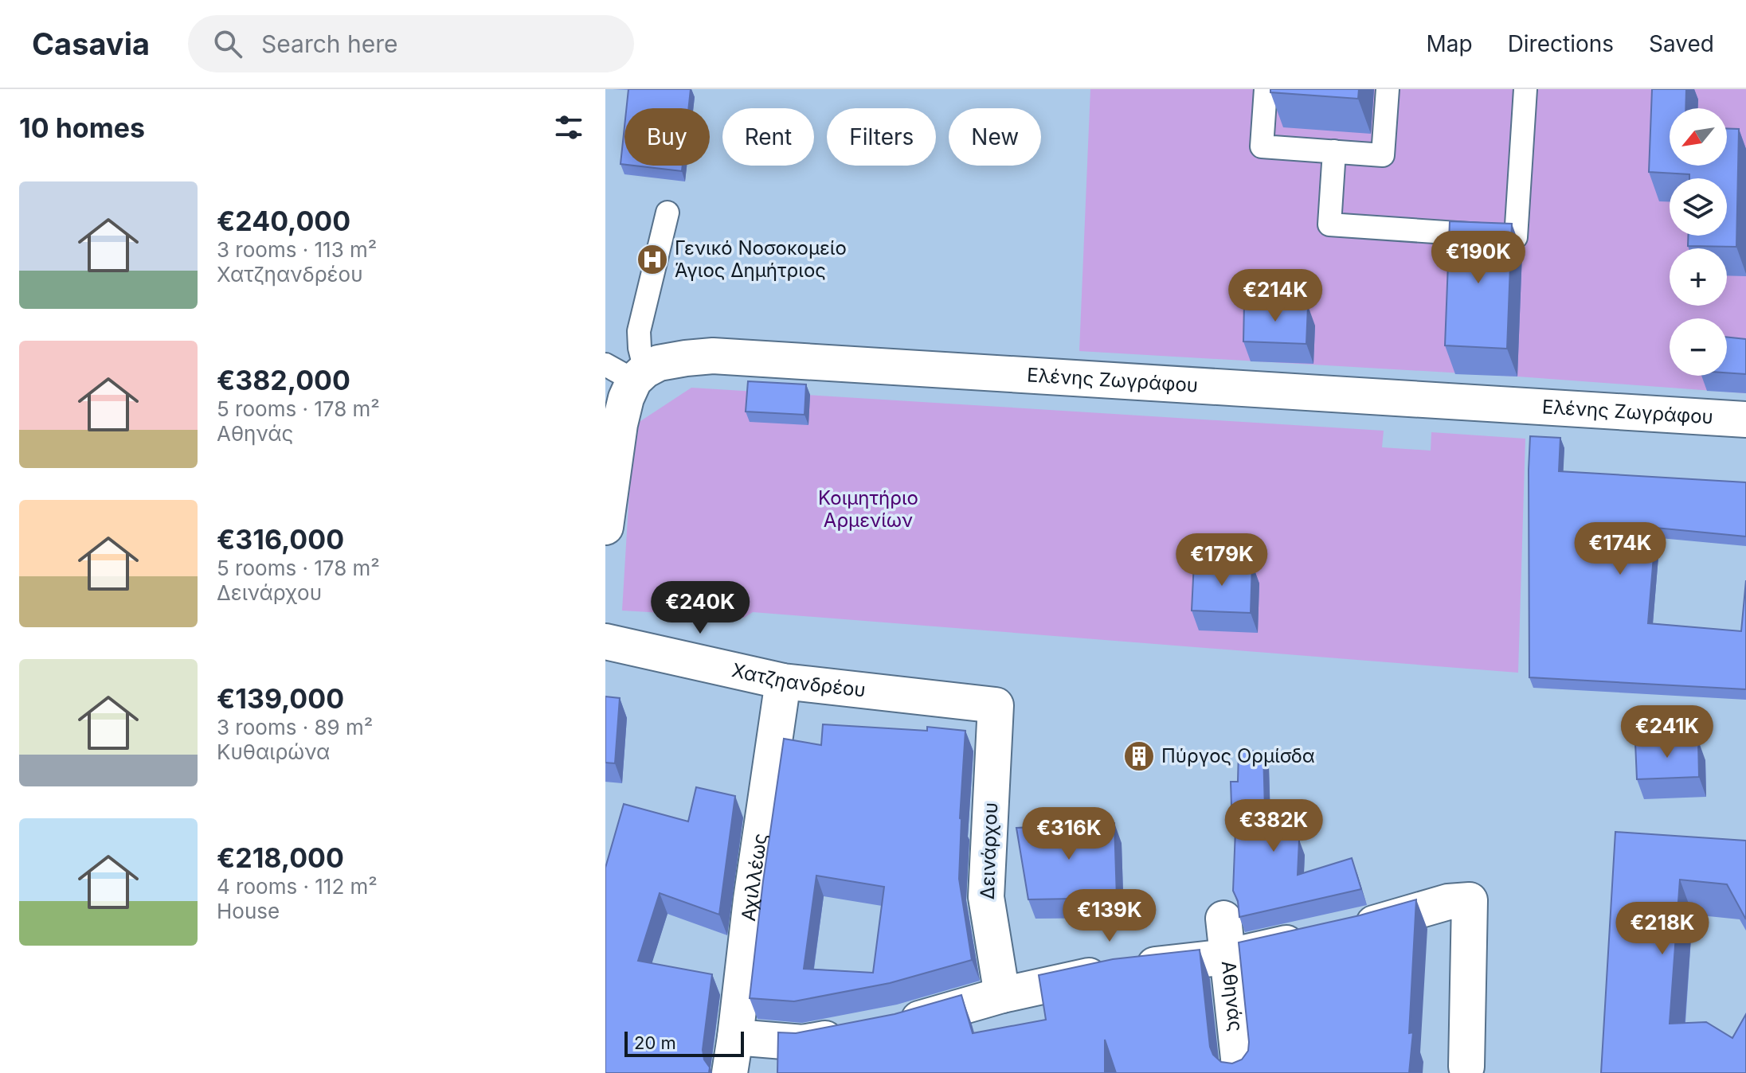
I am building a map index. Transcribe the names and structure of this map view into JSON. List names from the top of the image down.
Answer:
{
  "streets": {
    "street": [
      "Ελένης Ζωγράφου",
      "Χατζηανδρέου",
      "Δεινάρχου",
      "Αχιλλέως",
      "Αθηνάς"
    ]
  },
  "crossings": [
    ["Χατζηανδρέου", "Δεινάρχου"],
    ["Χατζηανδρέου", "Αχιλλέως"]
  ],
  "parks": ["Κοιμητήριο Αρμενίων"],
  "places": {
    "hospital": ["Γενικό Νοσοκομείο Άγιος Δημήτριος"],
    "building": ["Πύργος Ορμίσδα"]
  },
  "scale_bar": "20 m",
  "north": "bottom left",
  "page": {
    "header": "Casavia",
    "search": "Search here",
    "nav": ["Map", "Directions", "Saved"],
    "heading": "10 homes",
    "map_buttons": ["+", "−"],
    "chip": [
      "Buy",
      "Rent",
      "Filters",
      "New"
    ],
    "list": [
      {
        "name": "€240,000",
        "note": "3 rooms · 113 m² · Χατζηανδρέου"
      },
      {
        "name": "€382,000",
        "note": "5 rooms · 178 m² · Αθηνάς"
      },
      {
        "name": "€316,000",
        "note": "5 rooms · 178 m² · Δεινάρχου"
      },
      {
        "name": "€139,000",
        "note": "3 rooms · 89 m² · Κυθαιρώνα"
      },
      {
        "name": "€218,000",
        "note": "4 rooms · 112 m² · House"
      }
    ],
    "price": [
      "€190K",
      "€214K",
      "€174K",
      "€179K",
      "€240K",
      "€241K",
      "€382K",
      "€316K",
      "€139K",
      "€218K"
    ],
    "scale": "20 m"
  }
}
